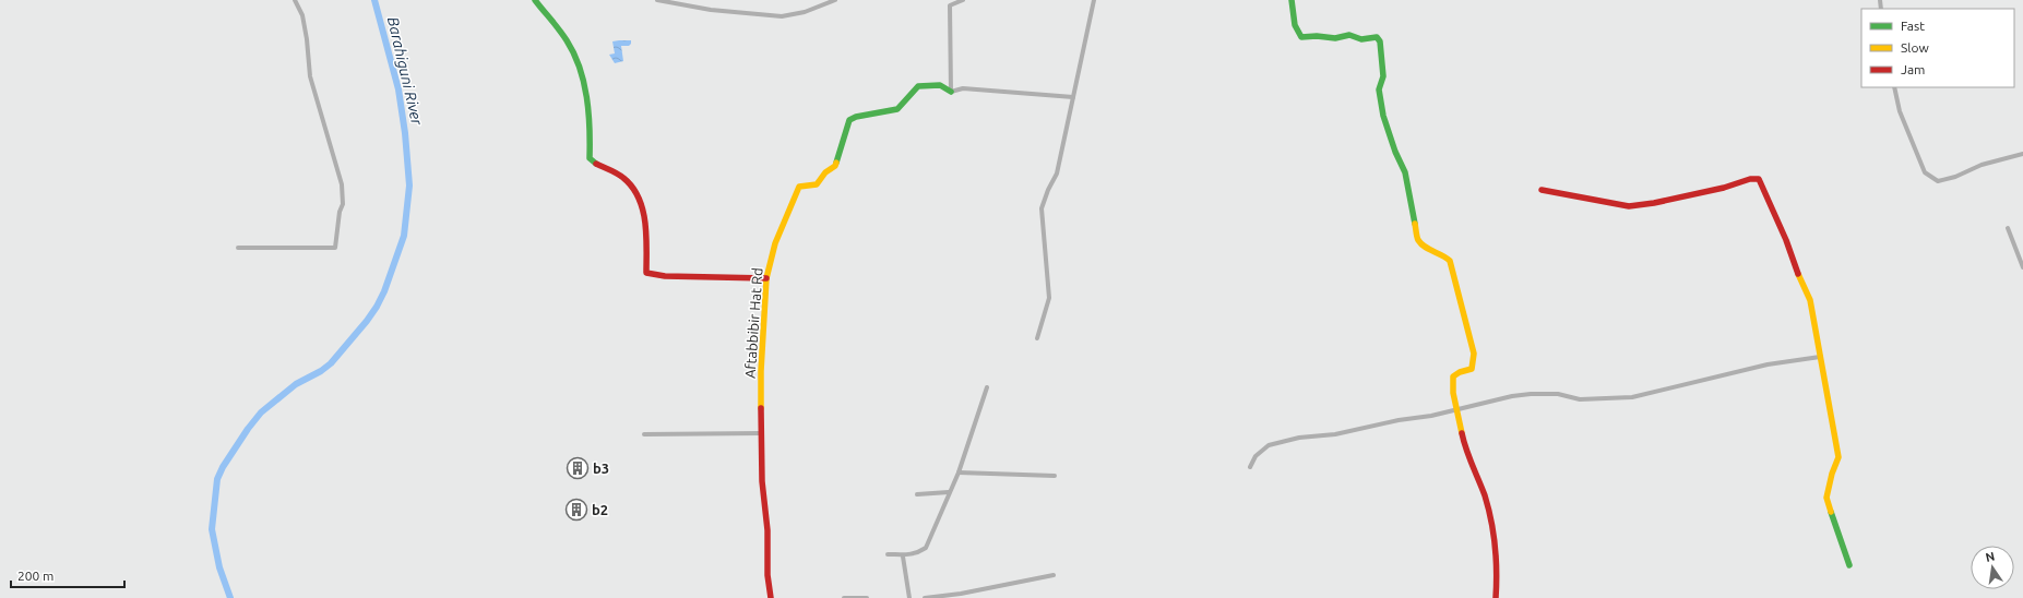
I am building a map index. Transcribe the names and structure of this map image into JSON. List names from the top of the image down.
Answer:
{
  "streets": {
    "street": ["Aftabbibir Hat Rd"]
  },
  "water": ["Barahiguni River"],
  "places": {
    "building": ["b3", "b2"]
  },
  "legend": ["Fast", "Slow", "Jam"],
  "scale_bar": "200 m",
  "north": "top"
}
